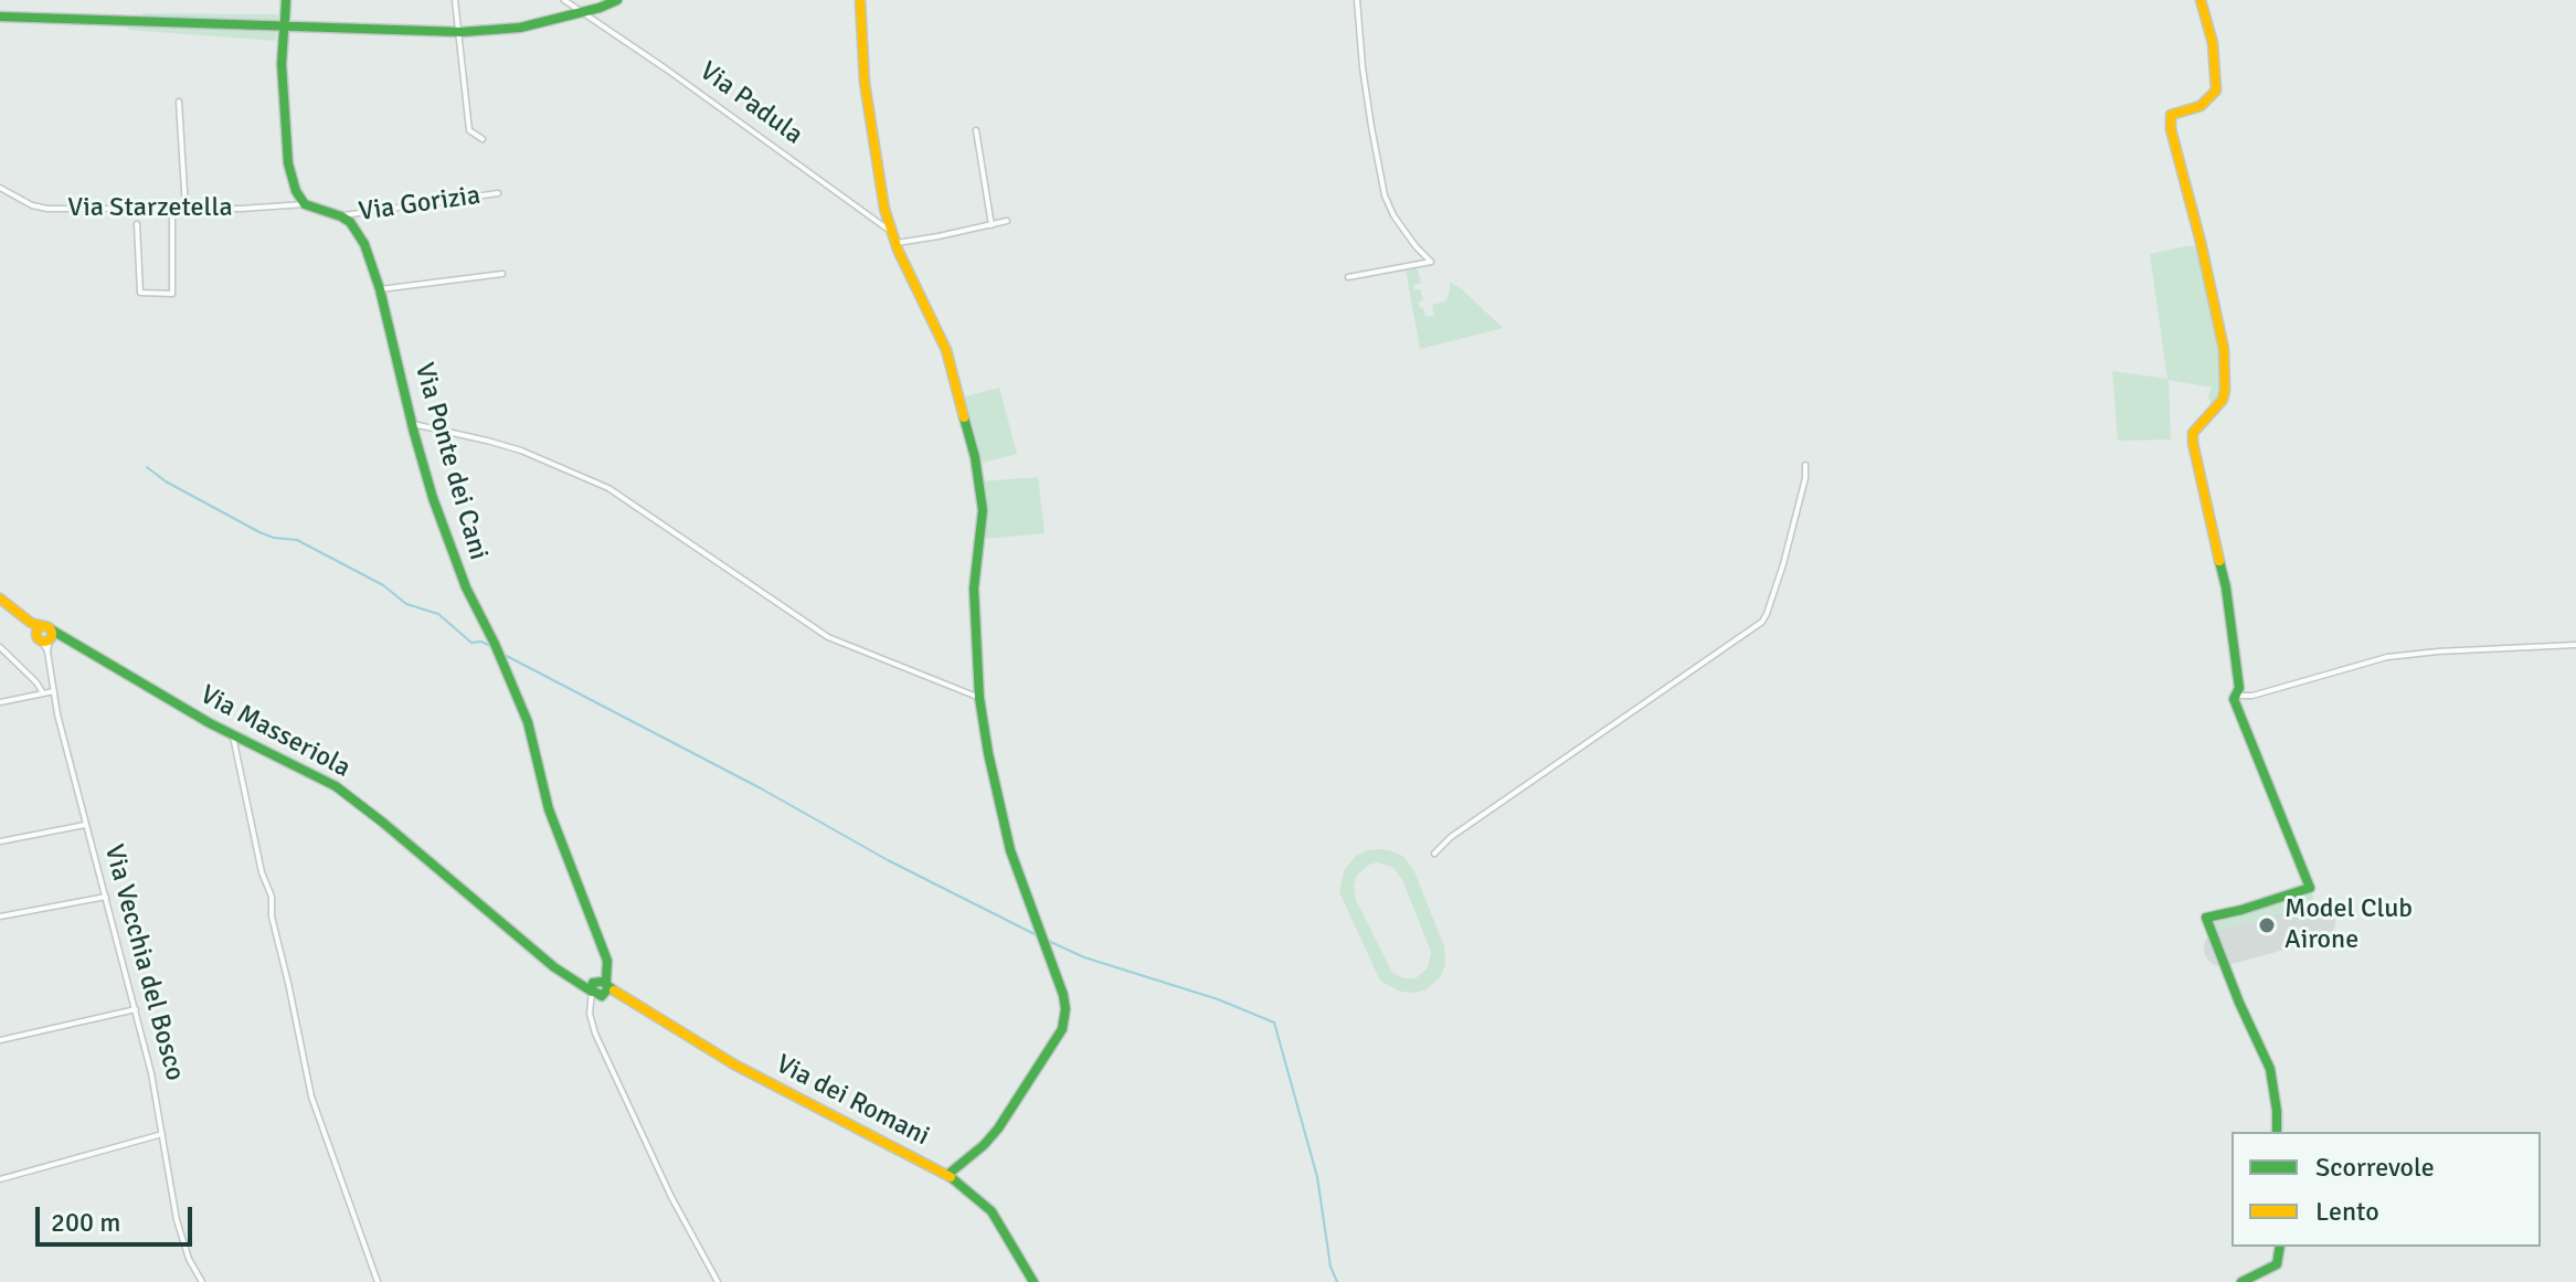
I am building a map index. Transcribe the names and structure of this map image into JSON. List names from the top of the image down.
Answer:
{
  "streets": {
    "main road": ["Via Ponte dei Cani", "Via Masseriola", "Via dei Romani"],
    "street": [
      "Via Padula",
      "Via Gorizia",
      "Via Starzetella",
      "Via Vecchia del Bosco"
    ]
  },
  "crossings": [
    ["Via Gorizia", "Via Ponte dei Cani"],
    ["Via Ponte dei Cani", "Via Masseriola"],
    ["Via Ponte dei Cani", "Via dei Romani"],
    ["Via Masseriola", "Via Vecchia del Bosco"],
    ["Via Masseriola", "Via dei Romani"]
  ],
  "places": ["Model Club Airone"],
  "legend": ["Scorrevole", "Lento"],
  "scale_bar": "200 m"
}
